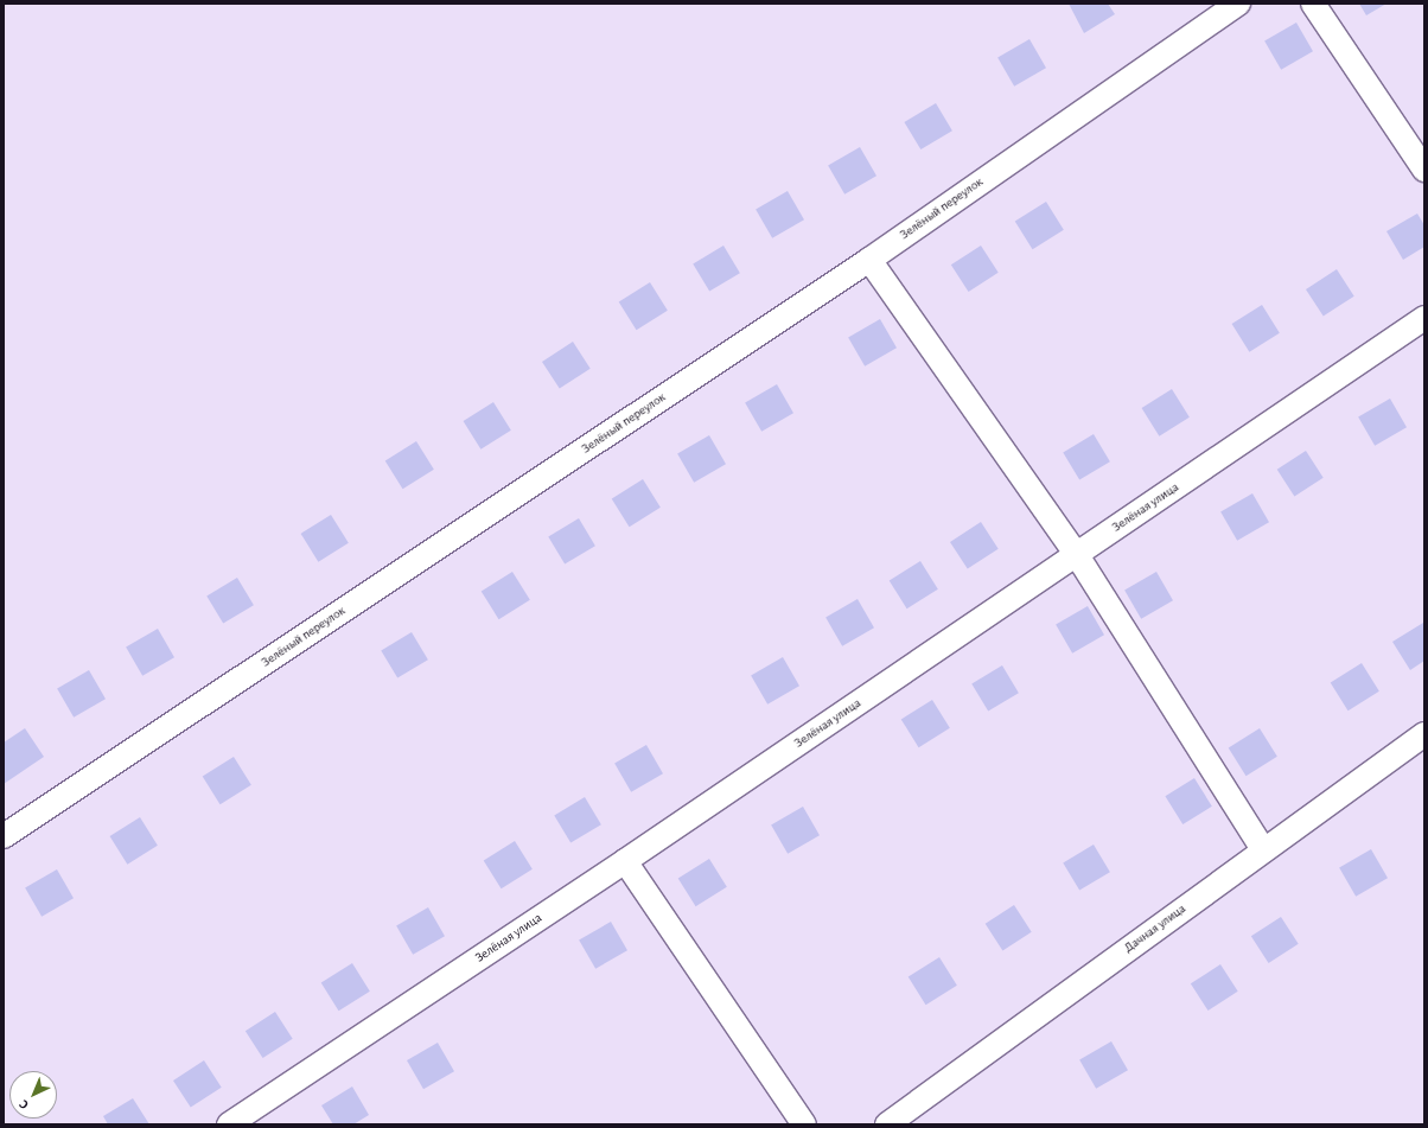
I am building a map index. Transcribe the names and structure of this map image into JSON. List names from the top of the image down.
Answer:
{
  "streets": {
    "street": ["Зелёный переулок", "Зелёная улица", "Дачная улица"]
  },
  "north": "bottom left"
}
